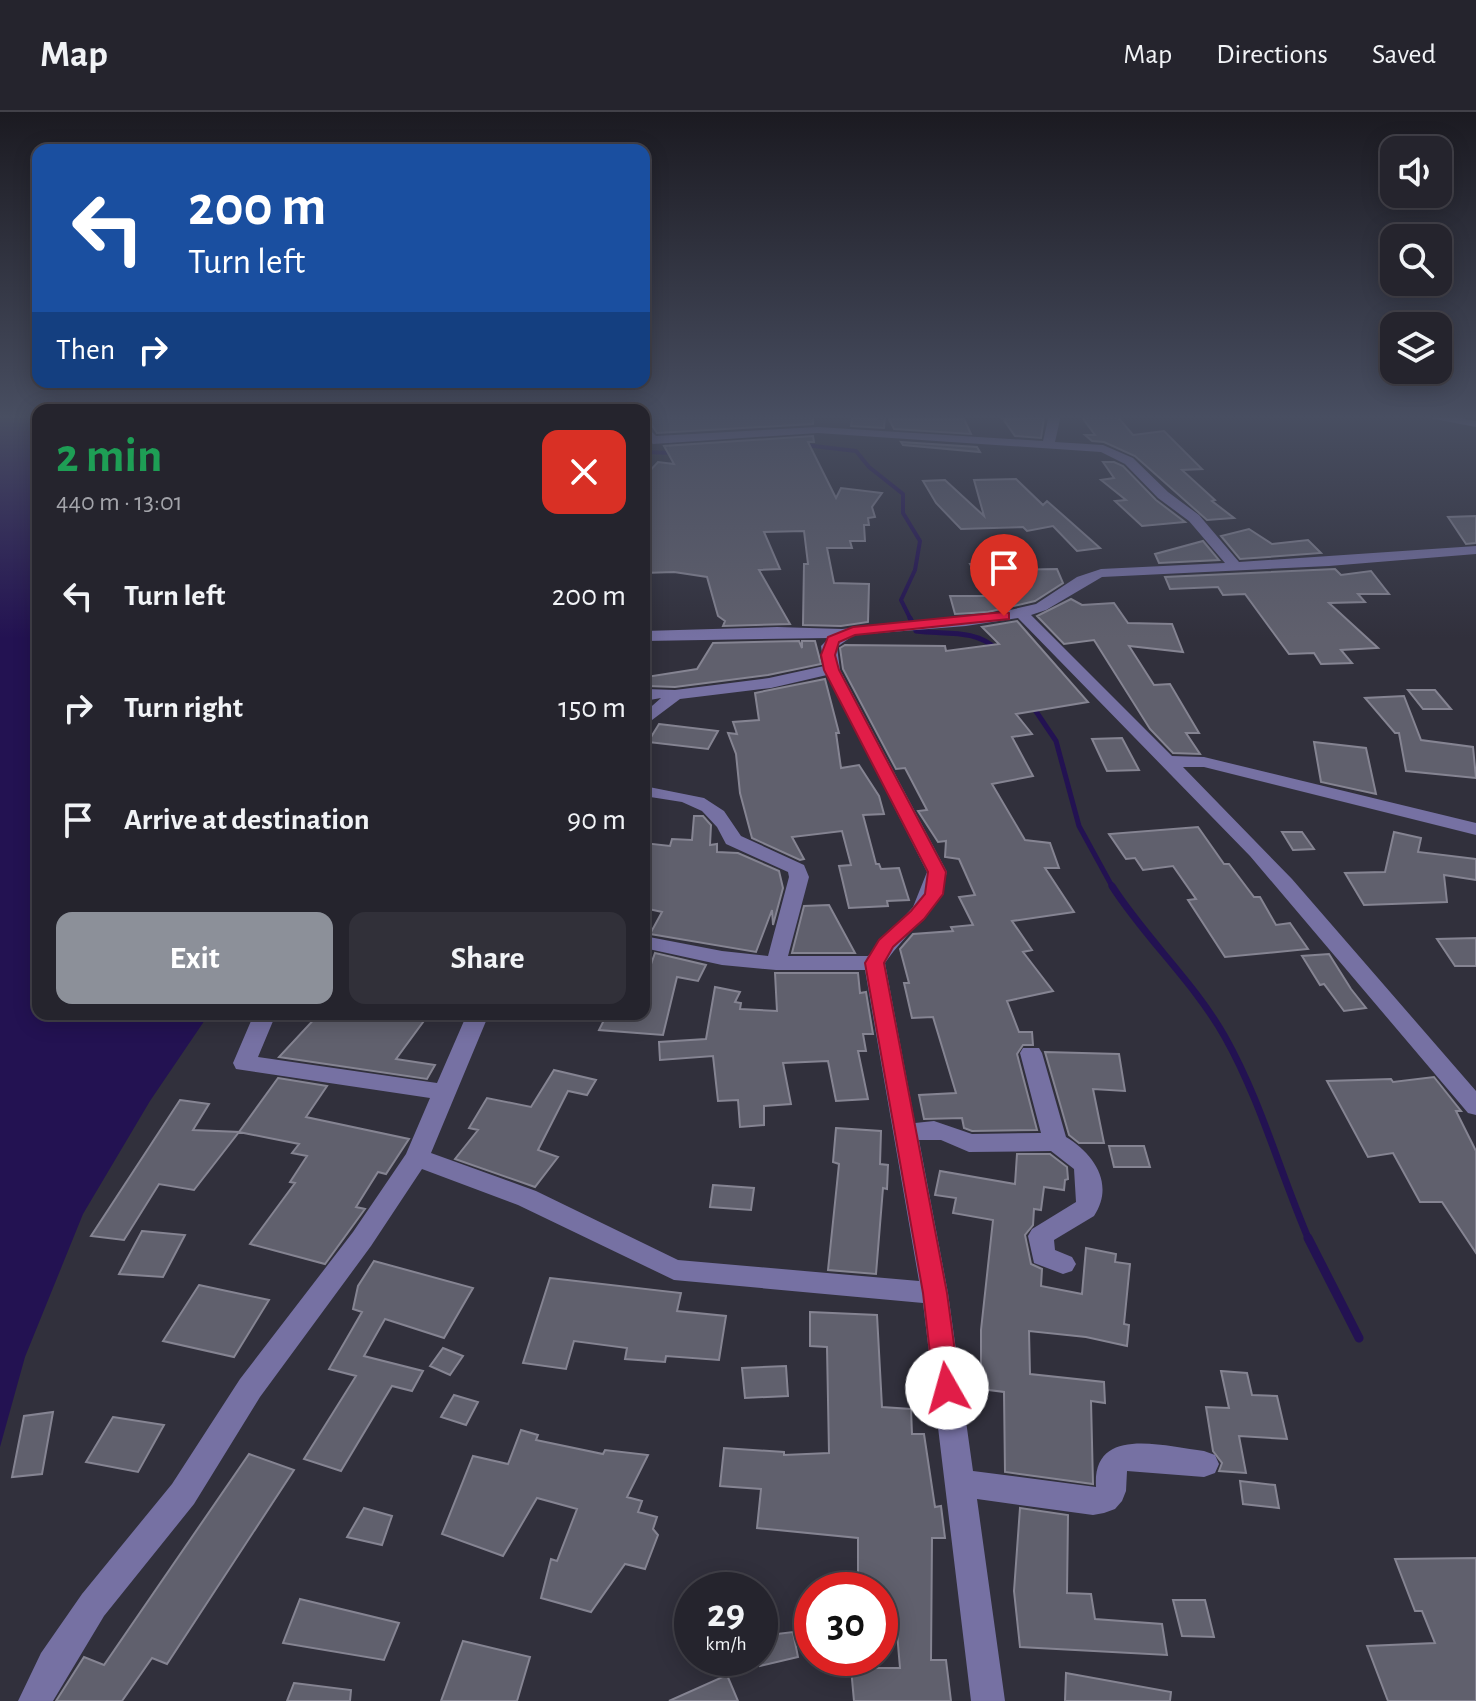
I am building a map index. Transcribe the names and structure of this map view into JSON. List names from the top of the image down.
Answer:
{
  "page": {
    "header": "Map",
    "nav": ["Map", "Directions", "Saved"],
    "turn": ["200 m", "Turn left"],
    "then": "Then",
    "heading": ["2 min", "440 m · 13:01"],
    "list": [
      {
        "name": "Turn left",
        "value": "200 m"
      },
      {
        "name": "Turn right",
        "value": "150 m"
      },
      {
        "name": "Arrive at destination",
        "value": "90 m"
      }
    ],
    "buttons": ["Exit", "Share"],
    "speed": "29 km/h",
    "limit": "30"
  }
}
